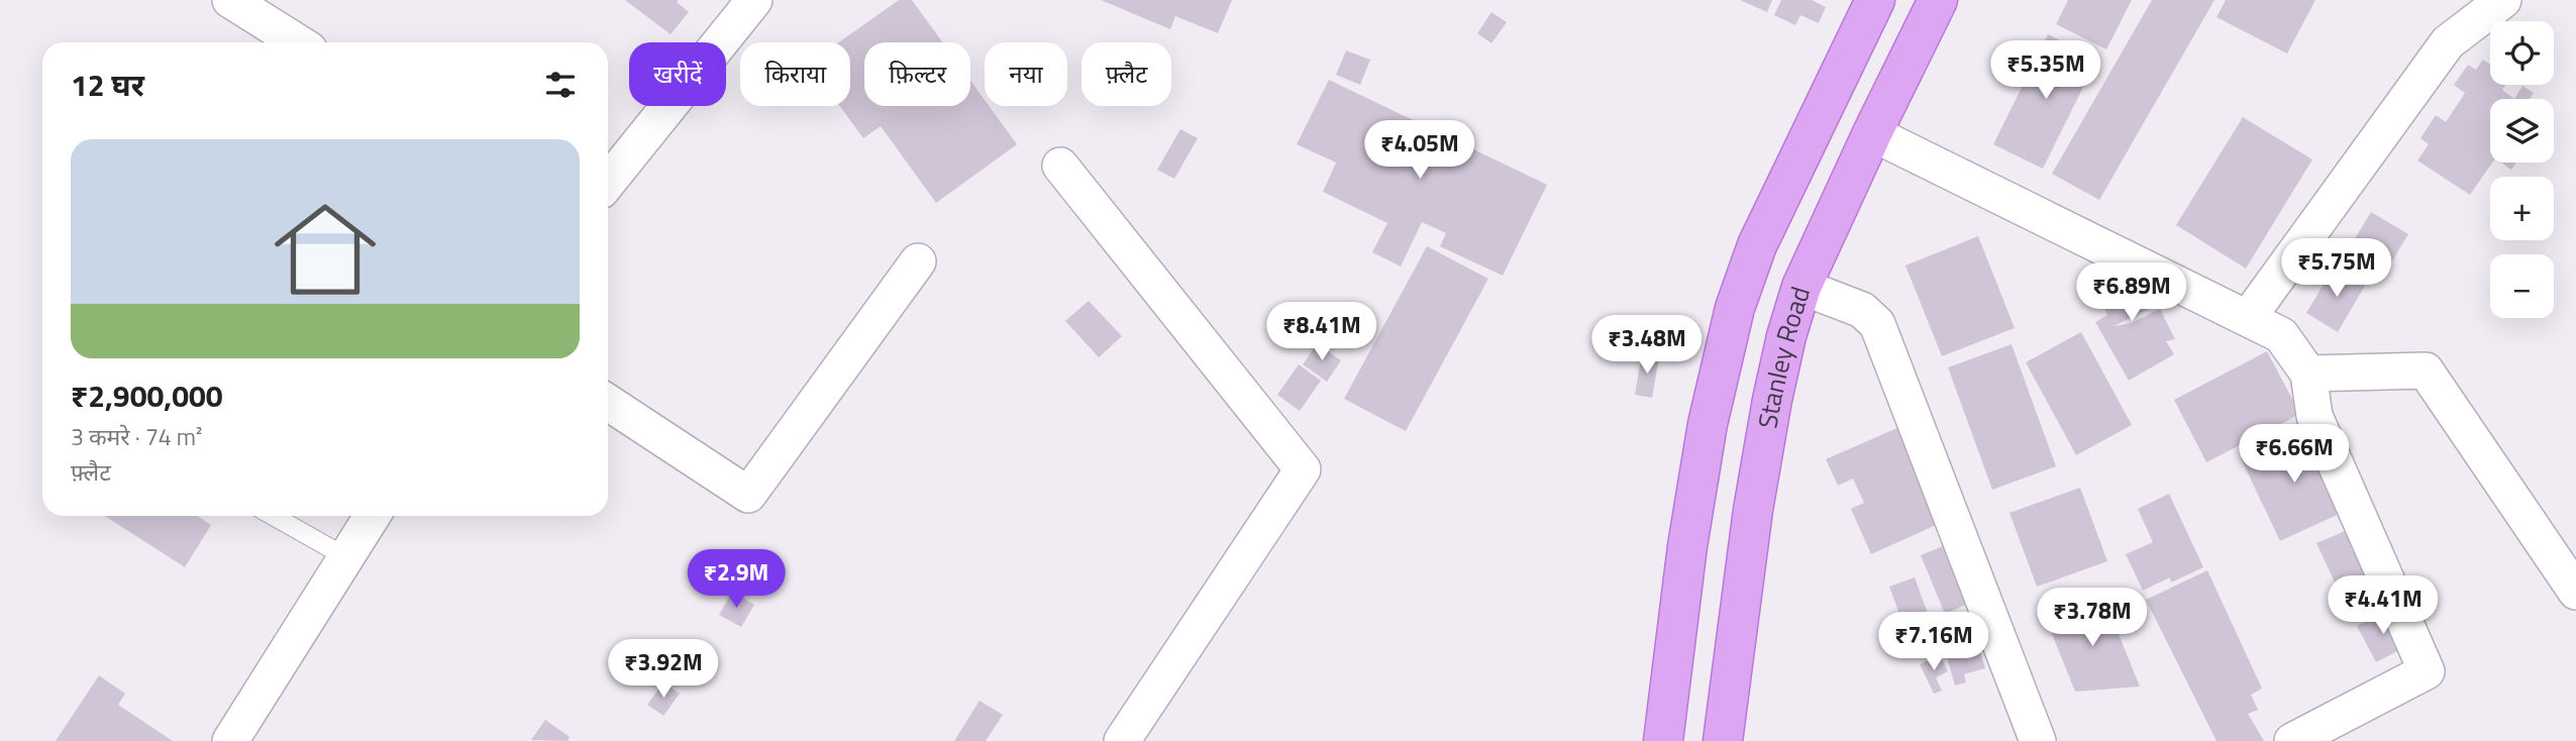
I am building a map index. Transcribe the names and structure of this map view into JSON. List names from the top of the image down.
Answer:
{
  "streets": {
    "main road": ["Stanley Road"]
  },
  "page": {
    "map_buttons": ["+", "−"],
    "price": [
      "₹5.35M",
      "₹4.05M",
      "₹5.75M",
      "₹6.89M",
      "₹8.41M",
      "₹3.48M",
      "₹6.66M",
      "₹2.9M",
      "₹4.41M",
      "₹3.78M",
      "₹7.16M",
      "₹3.92M"
    ],
    "chip": [
      "खरीदें",
      "किराया",
      "फ़िल्टर",
      "नया",
      "फ़्लैट"
    ],
    "heading": "12 घर",
    "list": [
      {
        "name": "₹2,900,000",
        "note": "3 कमरे · 74 m² · फ़्लैट"
      }
    ]
  }
}
